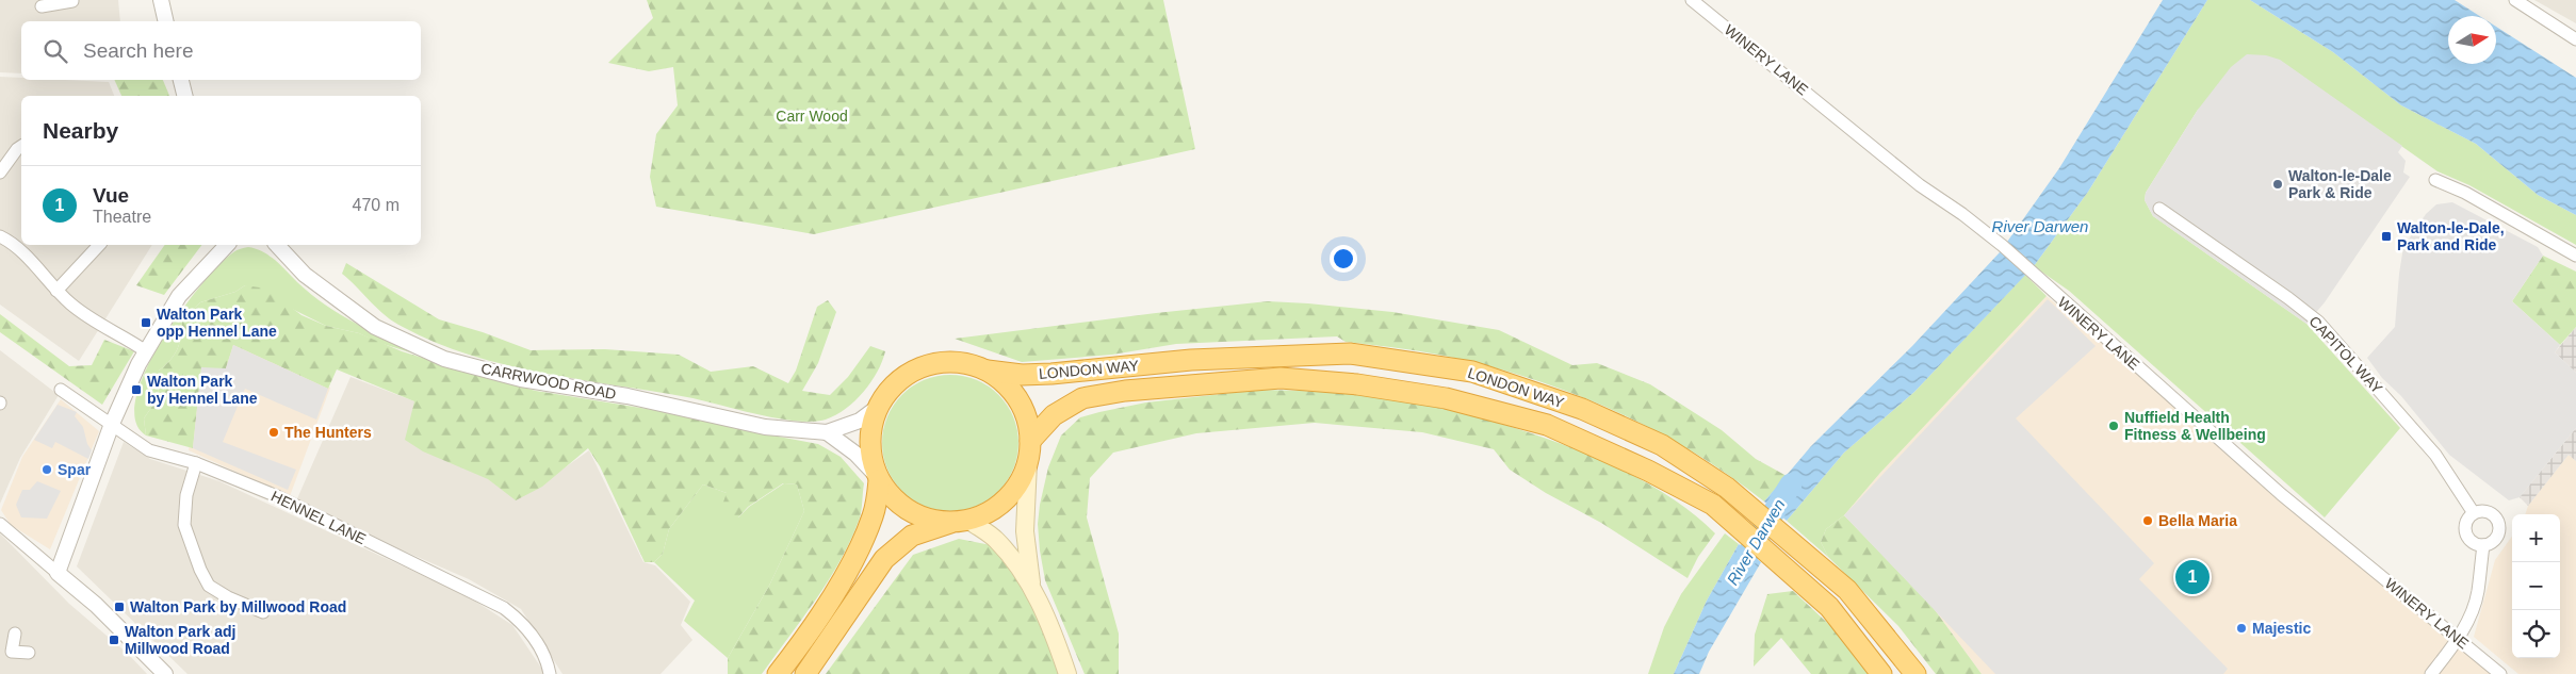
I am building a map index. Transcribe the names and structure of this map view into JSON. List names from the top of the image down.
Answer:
{
  "streets": {
    "highway": ["LONDON WAY"],
    "street": [
      "WINERY LANE",
      "CAPITOL WAY",
      "CARRWOOD ROAD",
      "HENNEL LANE"
    ]
  },
  "crossings": [
    ["LONDON WAY", "CARRWOOD ROAD"]
  ],
  "water": ["River Darwen"],
  "parks": ["Carr Wood"],
  "places": {
    "other": [
      "Walton-le-Dale Park & Ride",
      "Nuffield Health Fitness & Wellbeing",
      "The Hunters",
      "Spar",
      "Bella Maria",
      "Majestic"
    ],
    "transit": [
      "Walton-le-Dale, Park and Ride",
      "Walton Park opp Hennel Lane",
      "Walton Park by Hennel Lane",
      "Walton Park by Millwood Road",
      "Walton Park adj Millwood Road"
    ]
  },
  "north": "right",
  "page": {
    "search": "Search here",
    "heading": "Nearby",
    "list": [
      {
        "mark": "1",
        "name": "Vue",
        "note": "Theatre",
        "value": "470 m"
      }
    ],
    "map_buttons": ["+", "−"],
    "pins": "1"
  }
}
